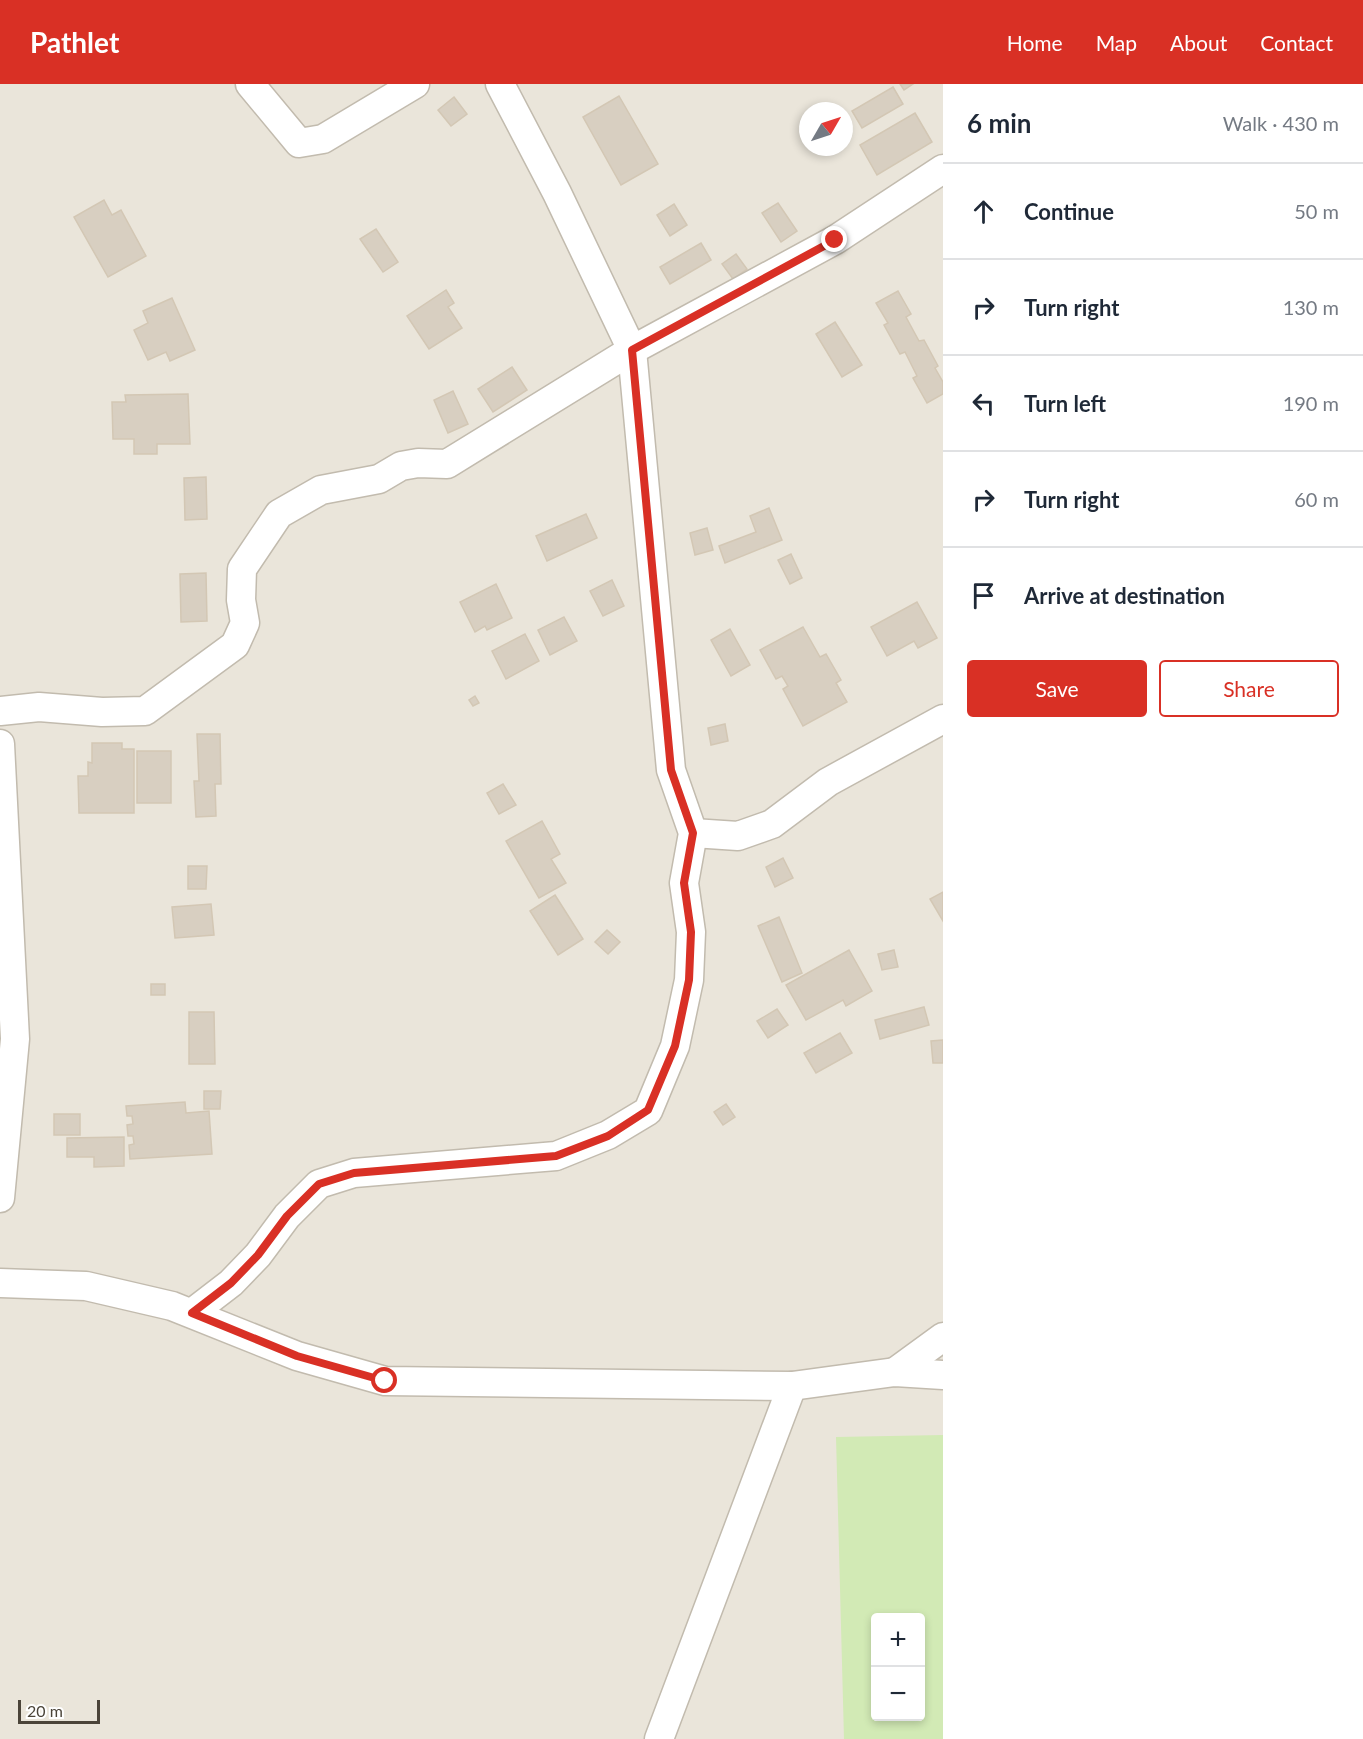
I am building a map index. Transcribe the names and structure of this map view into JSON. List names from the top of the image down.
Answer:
{
  "scale_bar": "20 m",
  "north": "top right",
  "page": {
    "header": "Pathlet",
    "nav": [
      "Home",
      "Map",
      "About",
      "Contact"
    ],
    "heading": ["6 min", "Walk · 430 m"],
    "list": [
      ["Continue", "50 m"],
      ["Turn right", "130 m"],
      ["Turn left", "190 m"],
      ["Turn right", "60 m"],
      "Arrive at destination"
    ],
    "buttons": ["Save", "Share"],
    "map_buttons": ["+", "−"],
    "scale": "20 m"
  }
}
